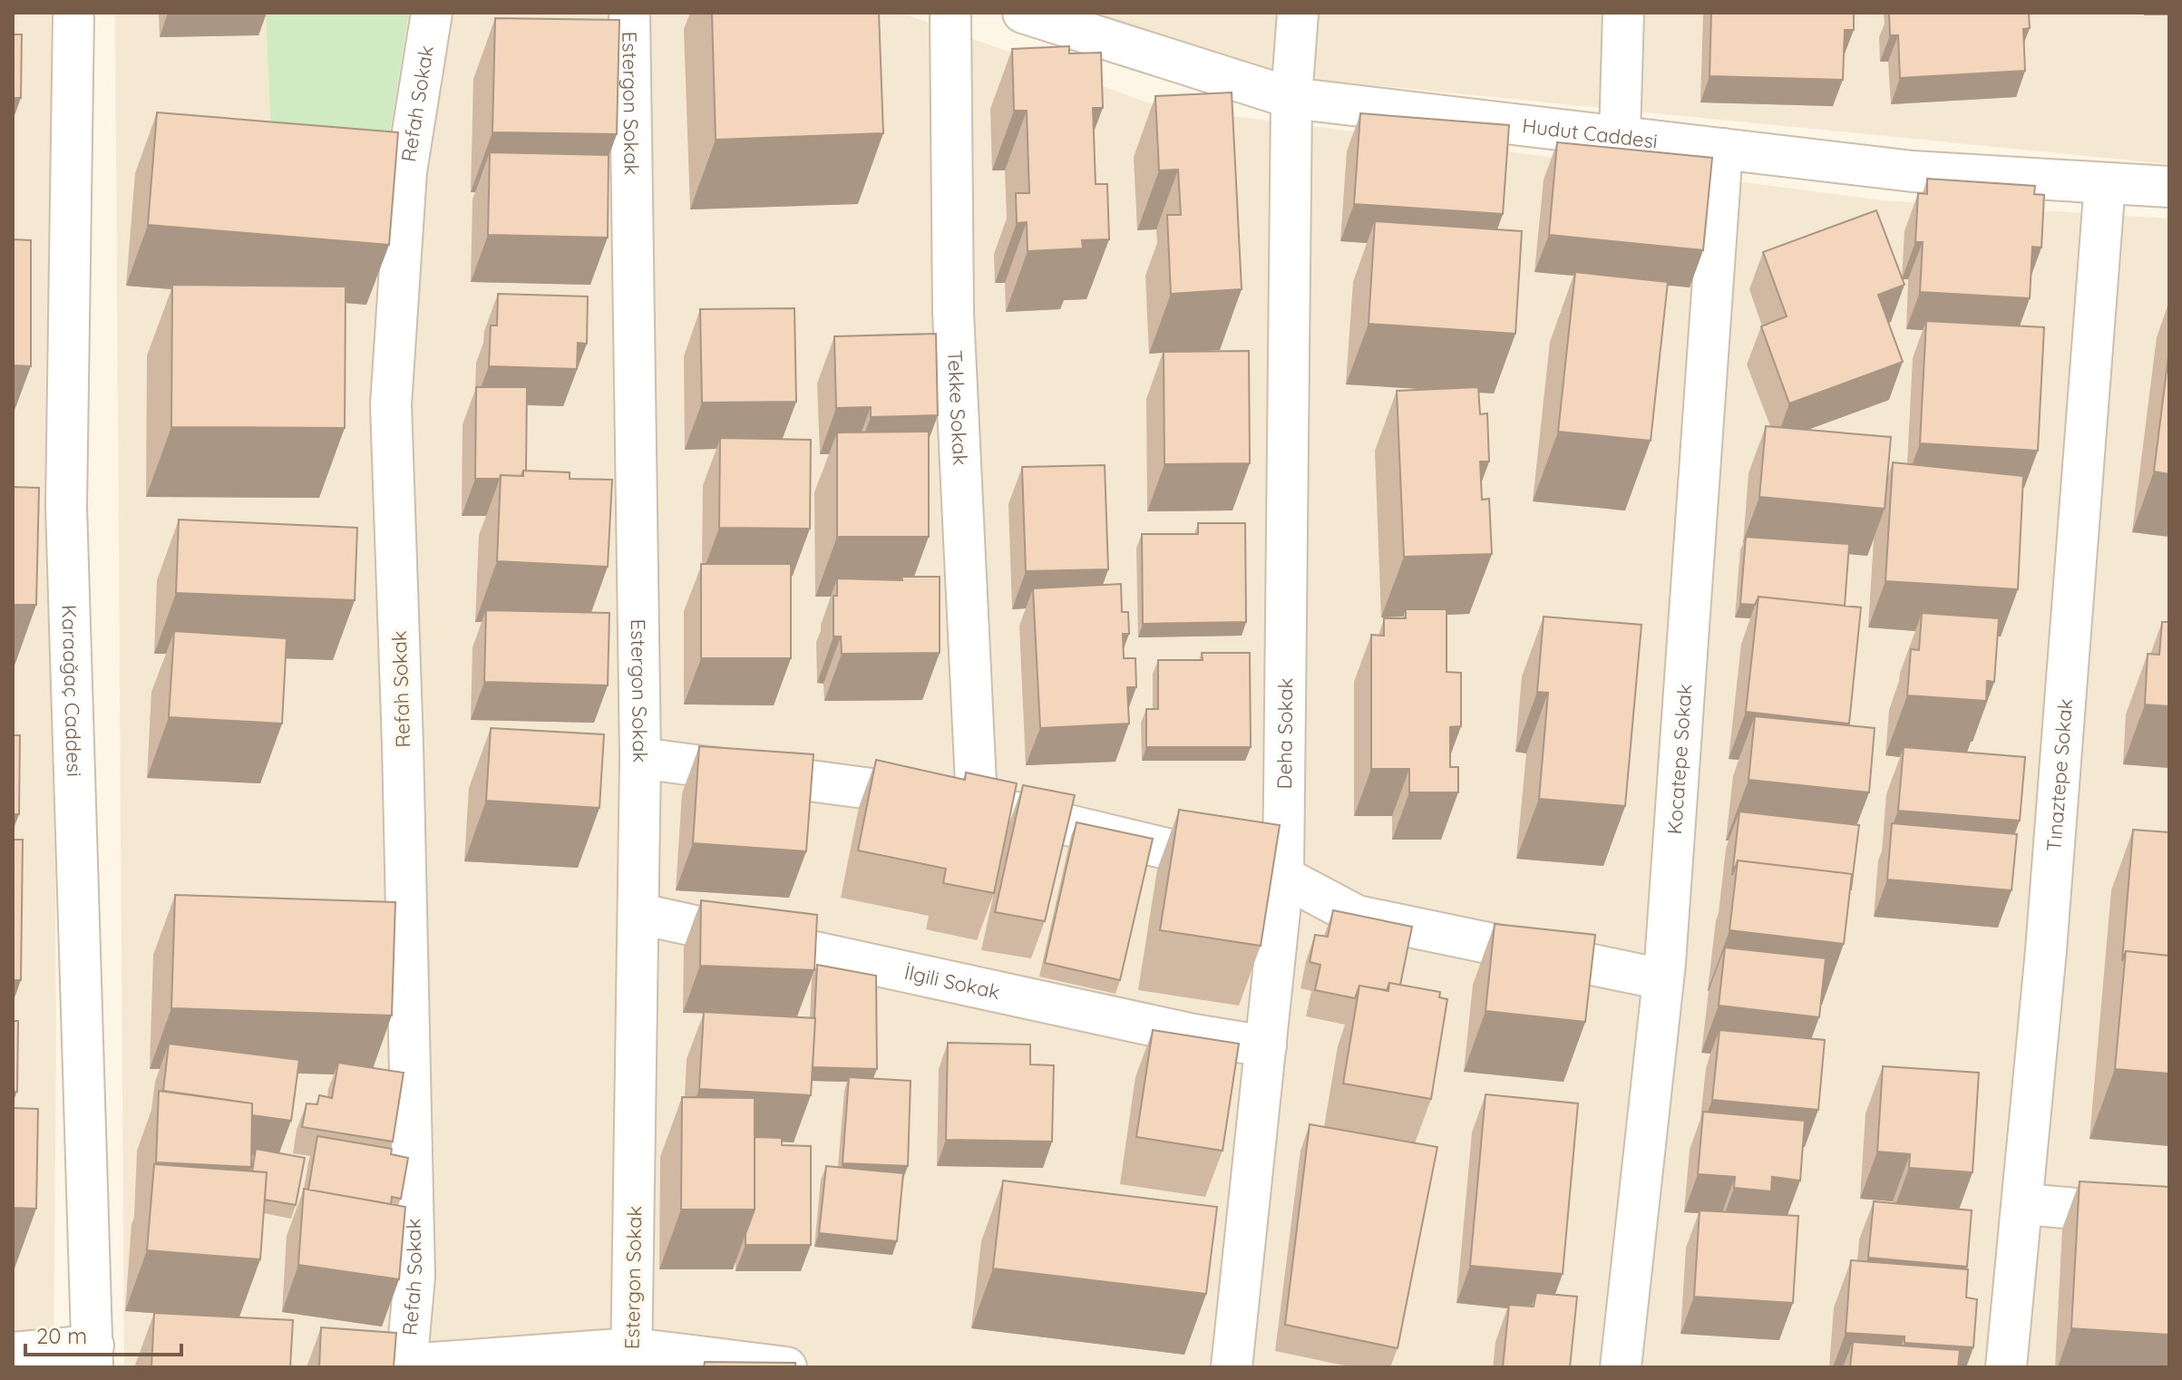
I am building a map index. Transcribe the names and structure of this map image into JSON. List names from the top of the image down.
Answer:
{
  "streets": {
    "street": [
      "Refah Sokak",
      "Estergon Sokak",
      "Hudut Caddesi",
      "Tekke Sokak",
      "Karaağaç Caddesi",
      "Deha Sokak",
      "Kocatepe Sokak",
      "Tınaztepe Sokak",
      "İlgili Sokak"
    ]
  },
  "crossings": [
    ["Estergon Sokak", "İlgili Sokak"],
    ["Hudut Caddesi", "Deha Sokak"],
    ["Hudut Caddesi", "Kocatepe Sokak"],
    ["Hudut Caddesi", "Tınaztepe Sokak"],
    ["Deha Sokak", "İlgili Sokak"]
  ],
  "scale_bar": "20 m"
}
